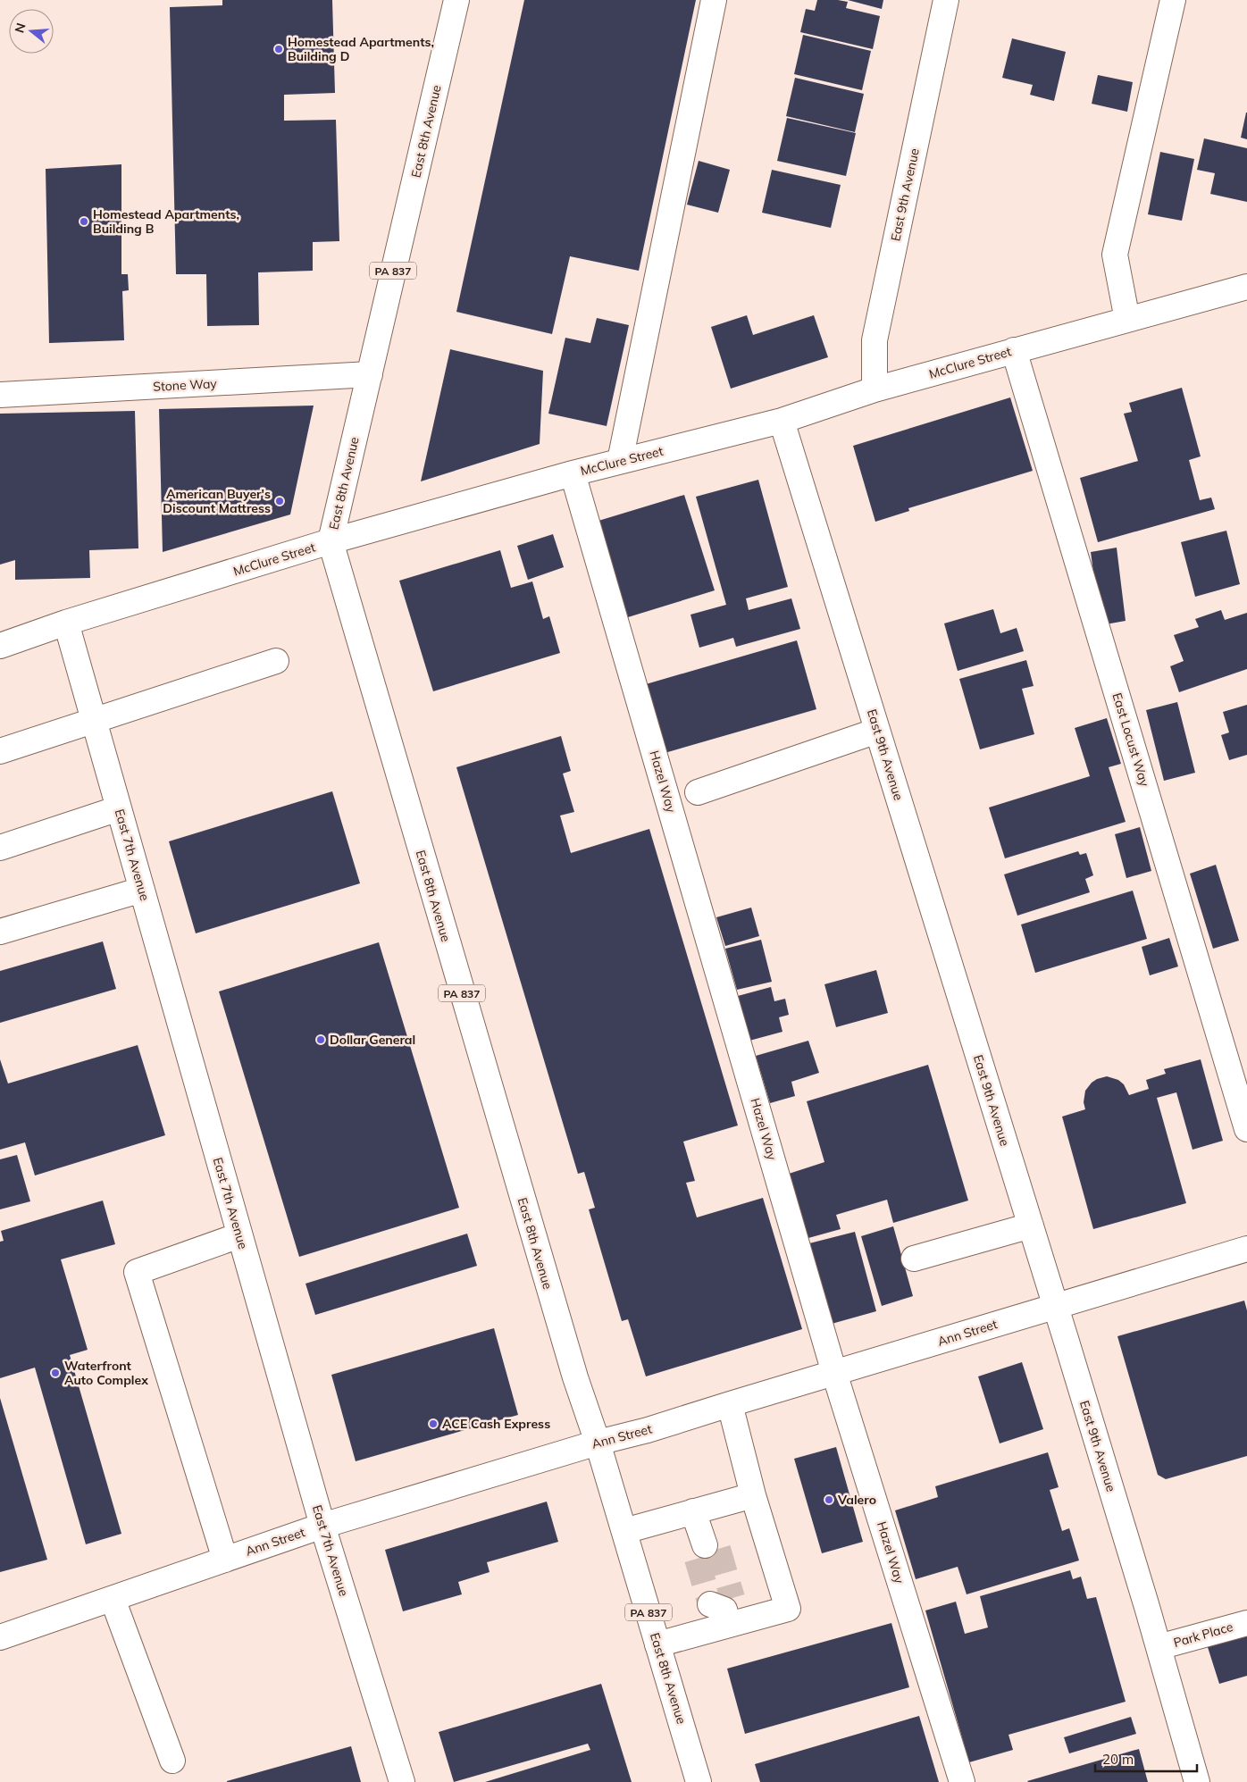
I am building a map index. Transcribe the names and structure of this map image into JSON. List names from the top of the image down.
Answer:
{
  "streets": {
    "street": [
      "East 8th Avenue",
      "East 9th Avenue",
      "PA 837",
      "McClure Street",
      "Stone Way",
      "East Locust Way",
      "Hazel Way",
      "East 7th Avenue",
      "Ann Street",
      "Park Place"
    ]
  },
  "crossings": [
    ["East 8th Avenue", "McClure Street"],
    ["East 8th Avenue", "Stone Way"],
    ["East 8th Avenue", "Ann Street"],
    ["East 9th Avenue", "McClure Street"],
    ["East 9th Avenue", "Ann Street"],
    ["East 9th Avenue", "Park Place"],
    ["McClure Street", "East Locust Way"],
    ["McClure Street", "Hazel Way"],
    ["McClure Street", "East 7th Avenue"],
    ["Hazel Way", "Ann Street"],
    ["East 7th Avenue", "Ann Street"]
  ],
  "places": [
    "Homestead Apartments, Building D",
    "Homestead Apartments, Building B",
    "American Buyer's Discount Mattress",
    "Dollar General",
    "Waterfront Auto Complex",
    "ACE Cash Express",
    "Valero"
  ],
  "scale_bar": "20 m",
  "north": "left"
}
